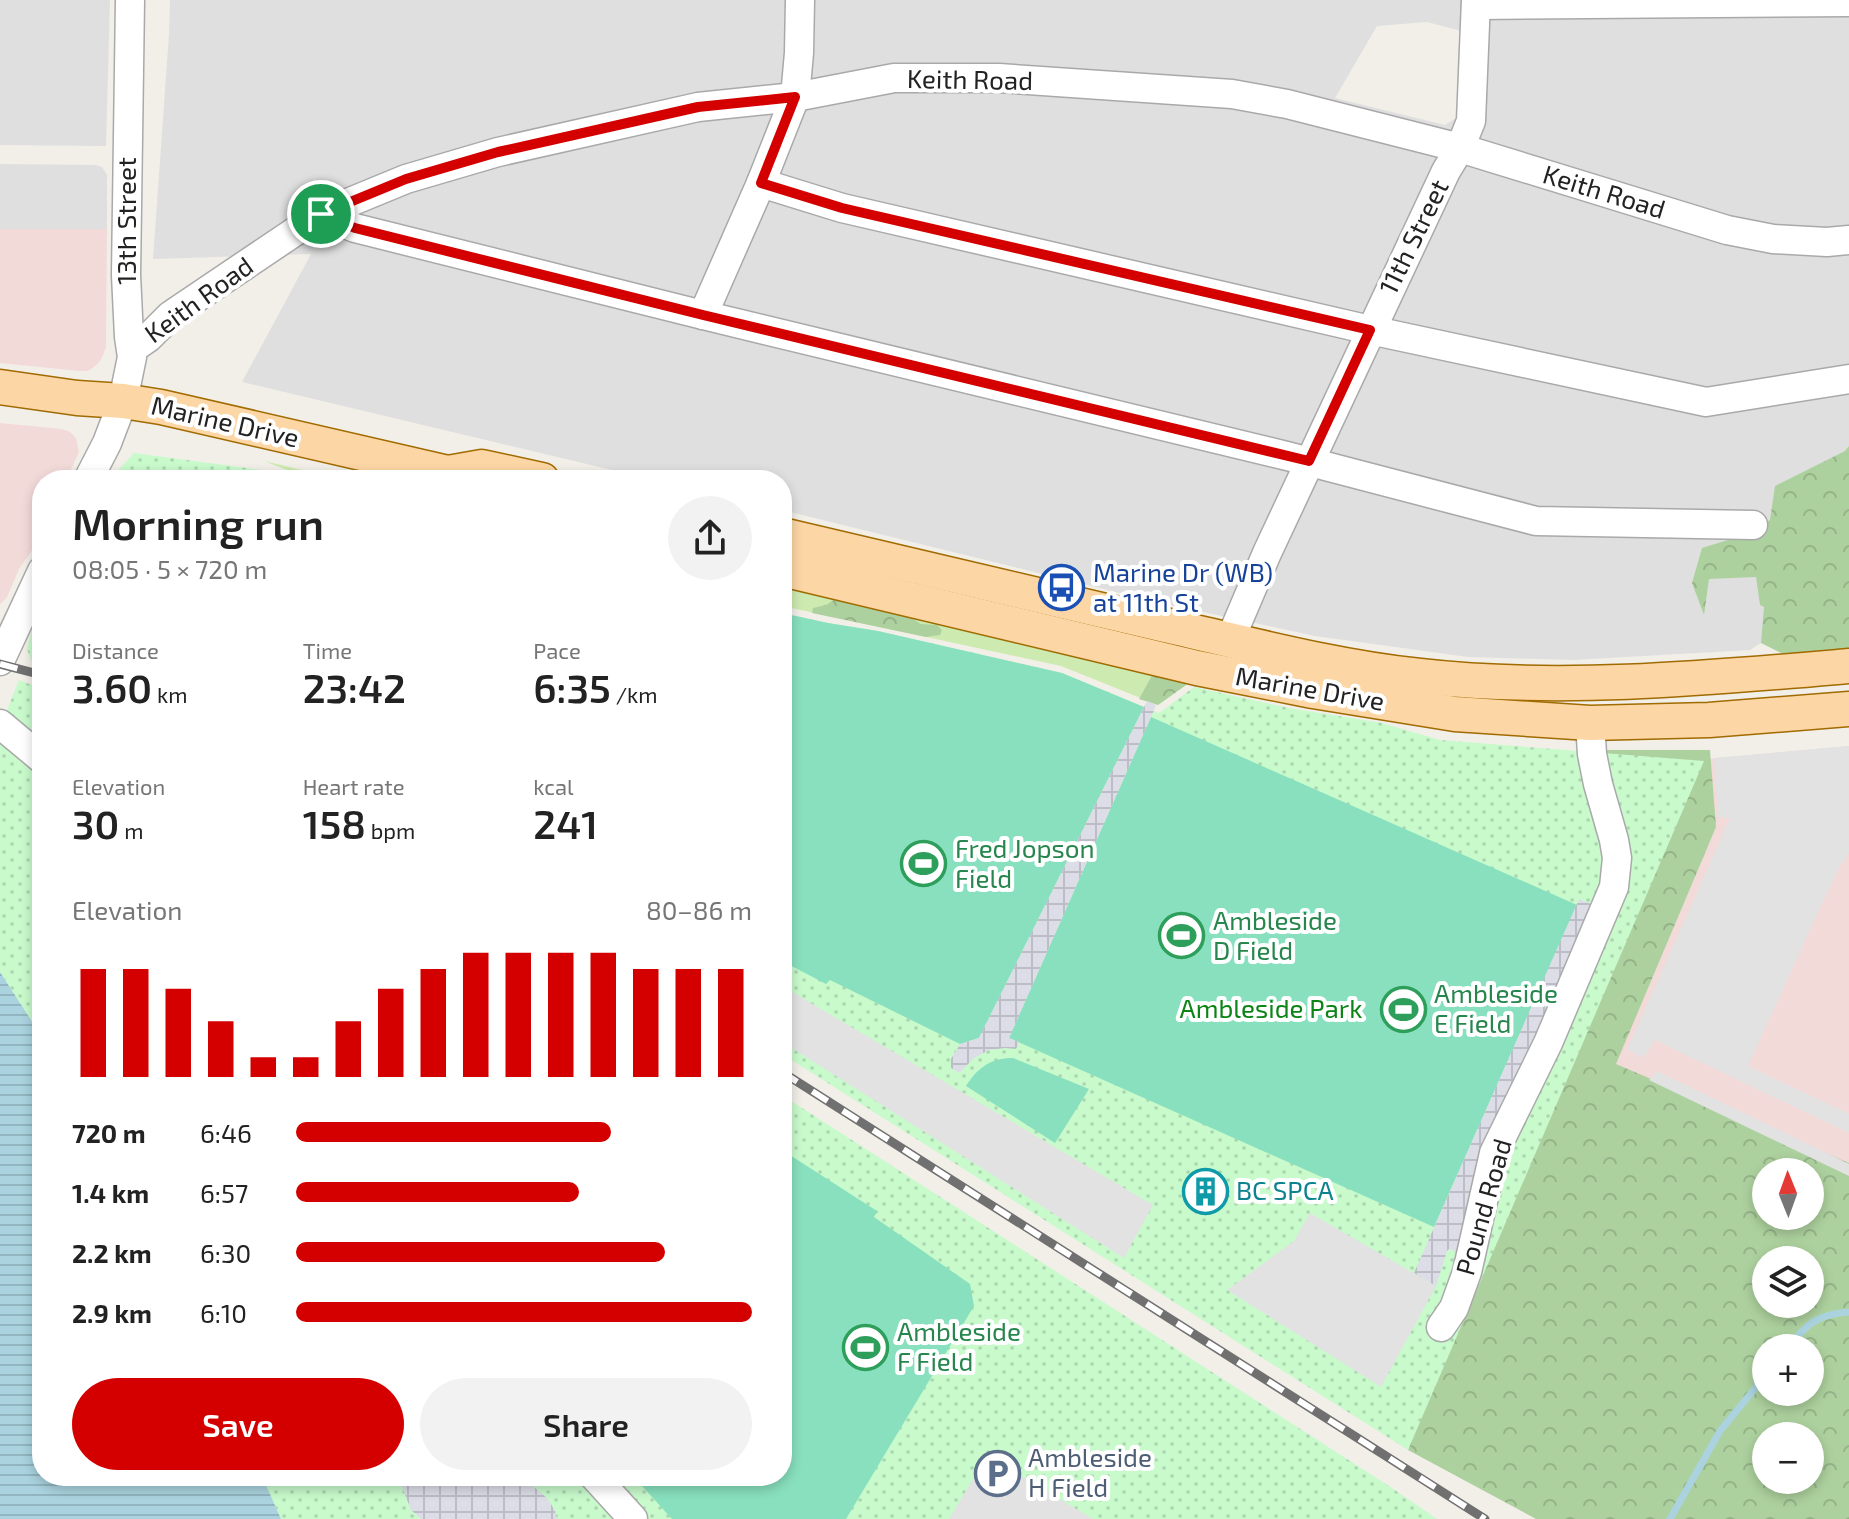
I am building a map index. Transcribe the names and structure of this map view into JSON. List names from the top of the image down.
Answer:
{
  "streets": {
    "main road": ["Marine Drive"],
    "street": [
      "Keith Road",
      "13th Street",
      "11th Street",
      "Pound Road"
    ]
  },
  "crossings": [
    ["Keith Road", "13th Street"],
    ["Keith Road", "11th Street"],
    ["13th Street", "Marine Drive"],
    ["11th Street", "Marine Drive"],
    ["Marine Drive", "Pound Road"]
  ],
  "parks": ["Ambleside Park"],
  "places": {
    "bus stop": ["Marine Dr (WB) at 11th St"],
    "sports": [
      "Fred Jopson Field",
      "Ambleside D Field",
      "Ambleside E Field",
      "Ambleside F Field"
    ],
    "building": ["BC SPCA"],
    "parking": ["Ambleside H Field"]
  },
  "north": "top",
  "page": {
    "heading": ["Morning run", "08:05 · 5 × 720 m"],
    "stats": [
      ["Distance", "3.60 km"],
      ["Time", "23:42"],
      ["Pace", "6:35 /km"],
      ["Elevation", "30 m"],
      ["Heart rate", "158 bpm"],
      ["kcal", "241"]
    ],
    "chart": ["Elevation", "80–86 m"],
    "list": [
      {
        "name": "720 m",
        "note": "6:46"
      },
      {
        "name": "1.4 km",
        "note": "6:57"
      },
      {
        "name": "2.2 km",
        "note": "6:30"
      },
      {
        "name": "2.9 km",
        "note": "6:10"
      }
    ],
    "map_buttons": ["+", "−"],
    "buttons": ["Save", "Share"]
  }
}
